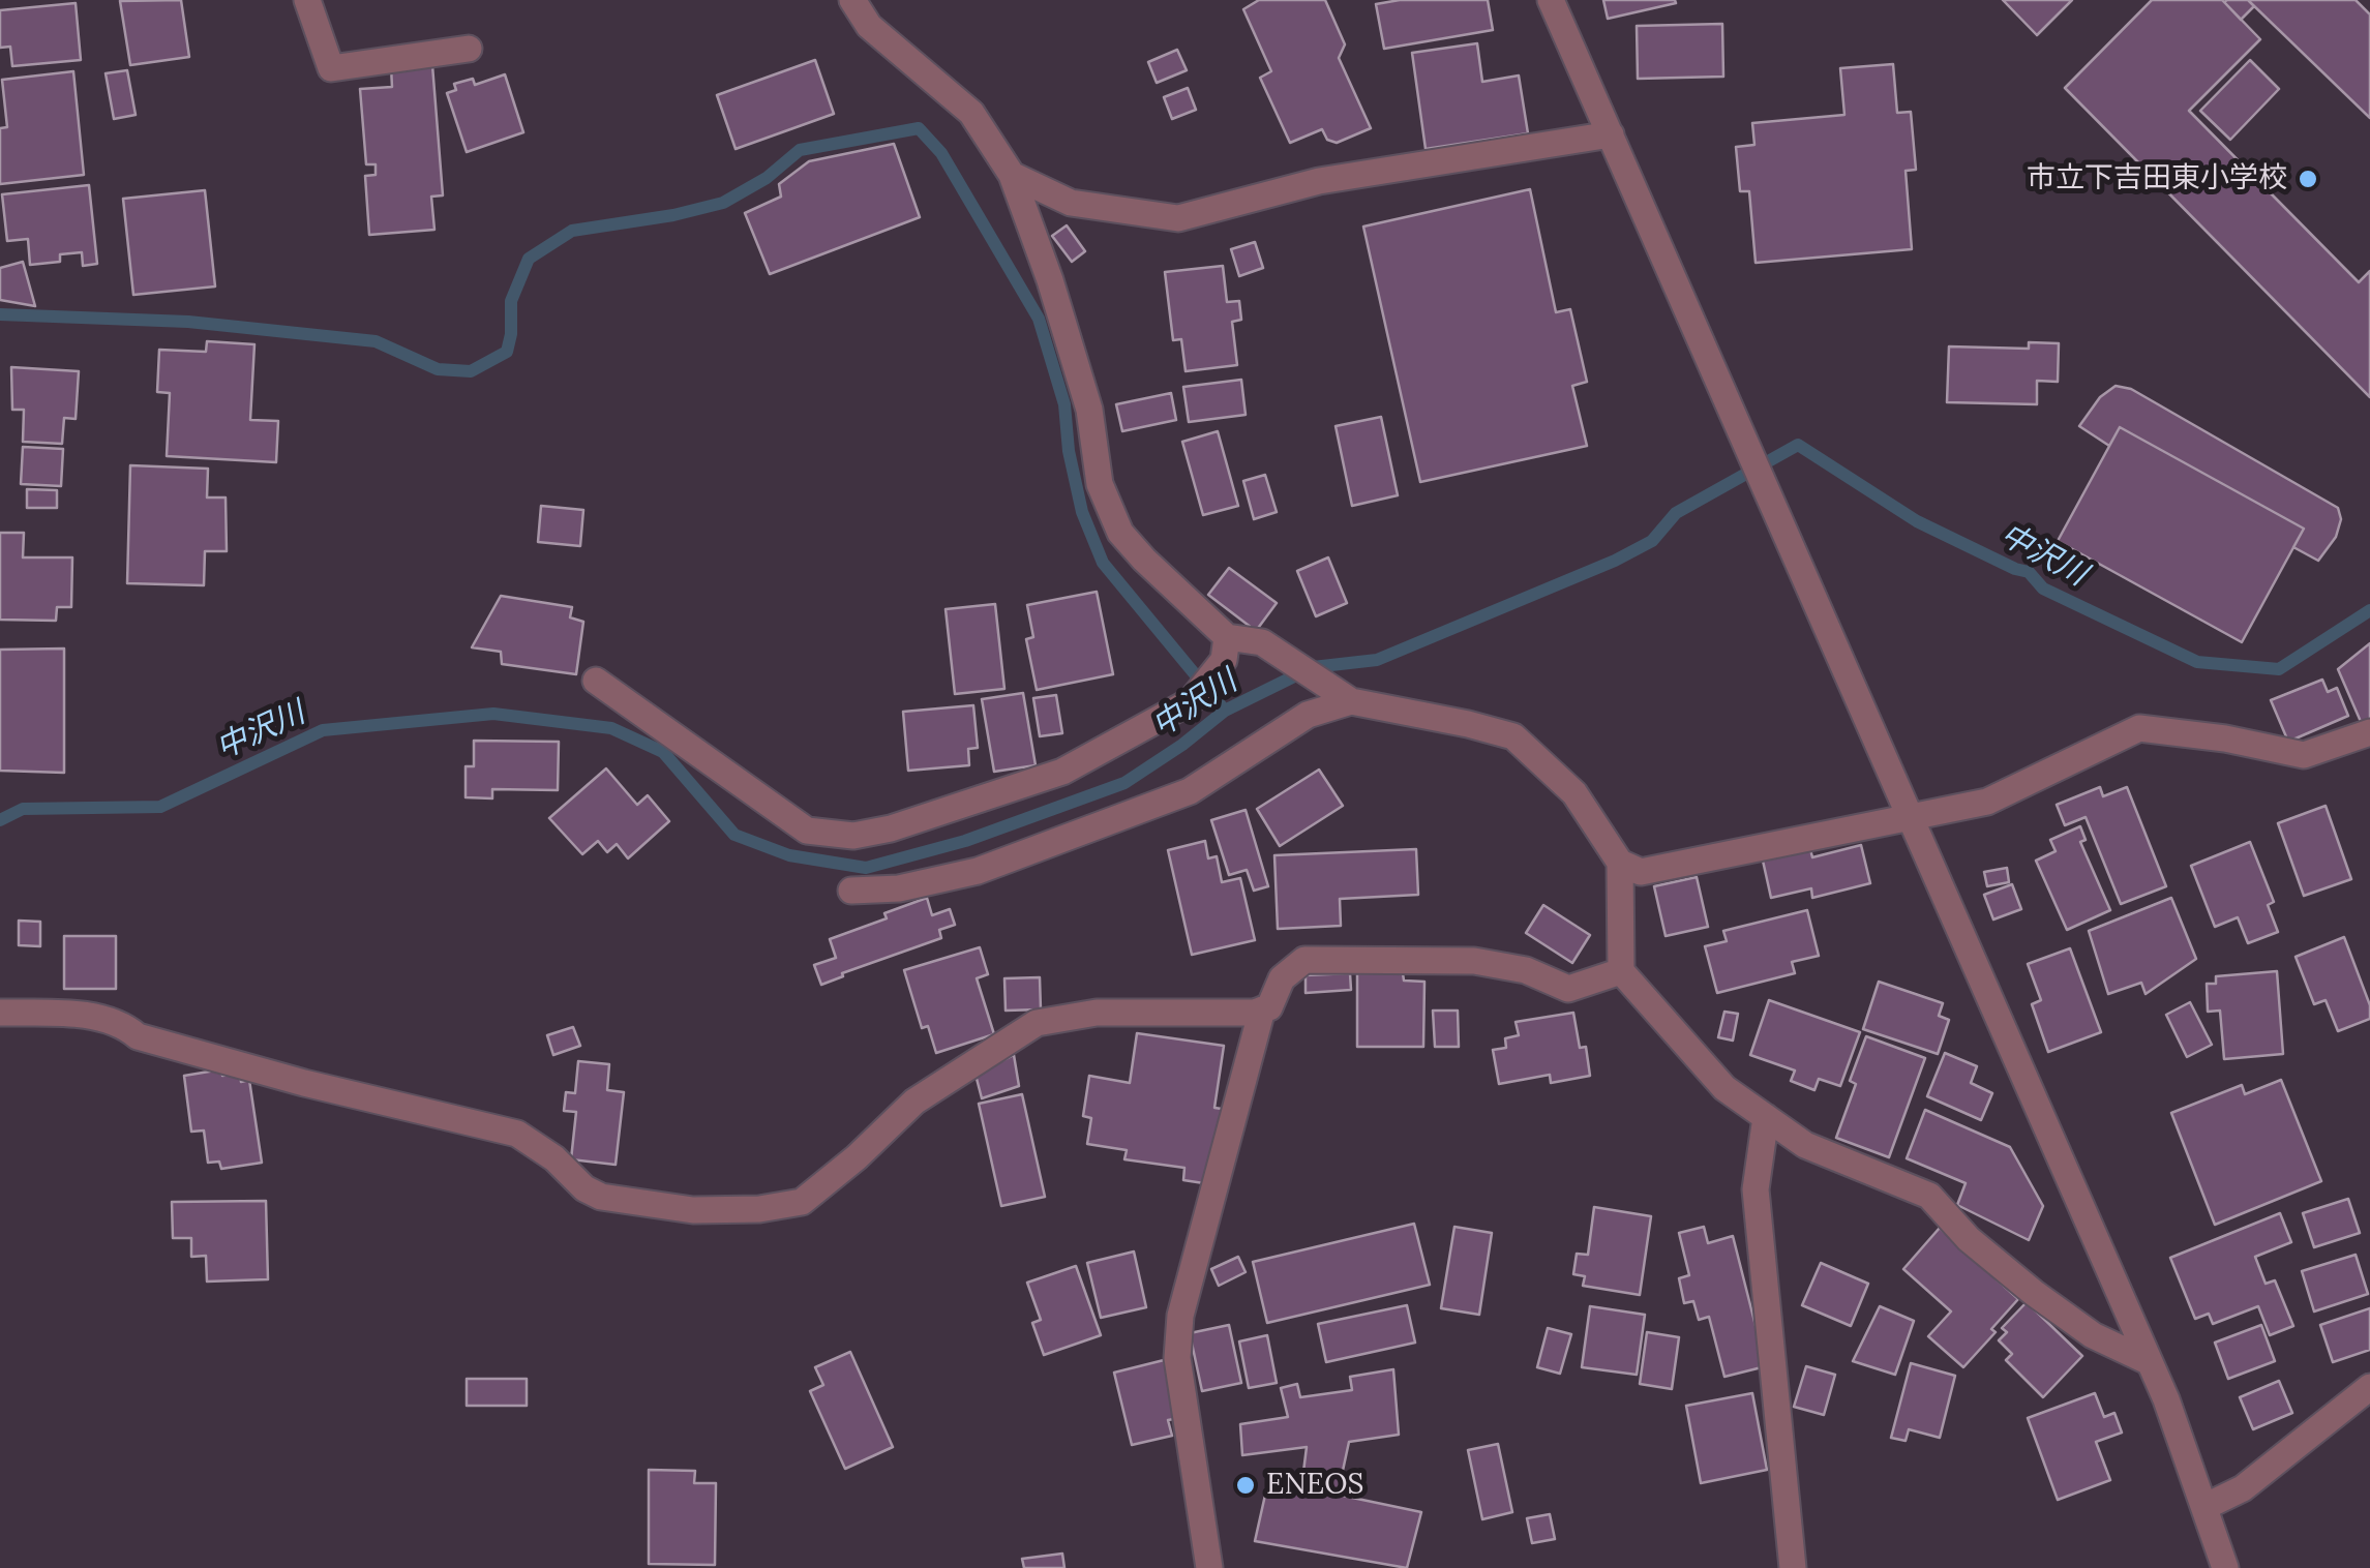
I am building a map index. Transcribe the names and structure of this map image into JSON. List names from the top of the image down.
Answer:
{
  "water": ["中沢川"],
  "places": ["市立下吉田東小学校", "ENEOS"]
}
